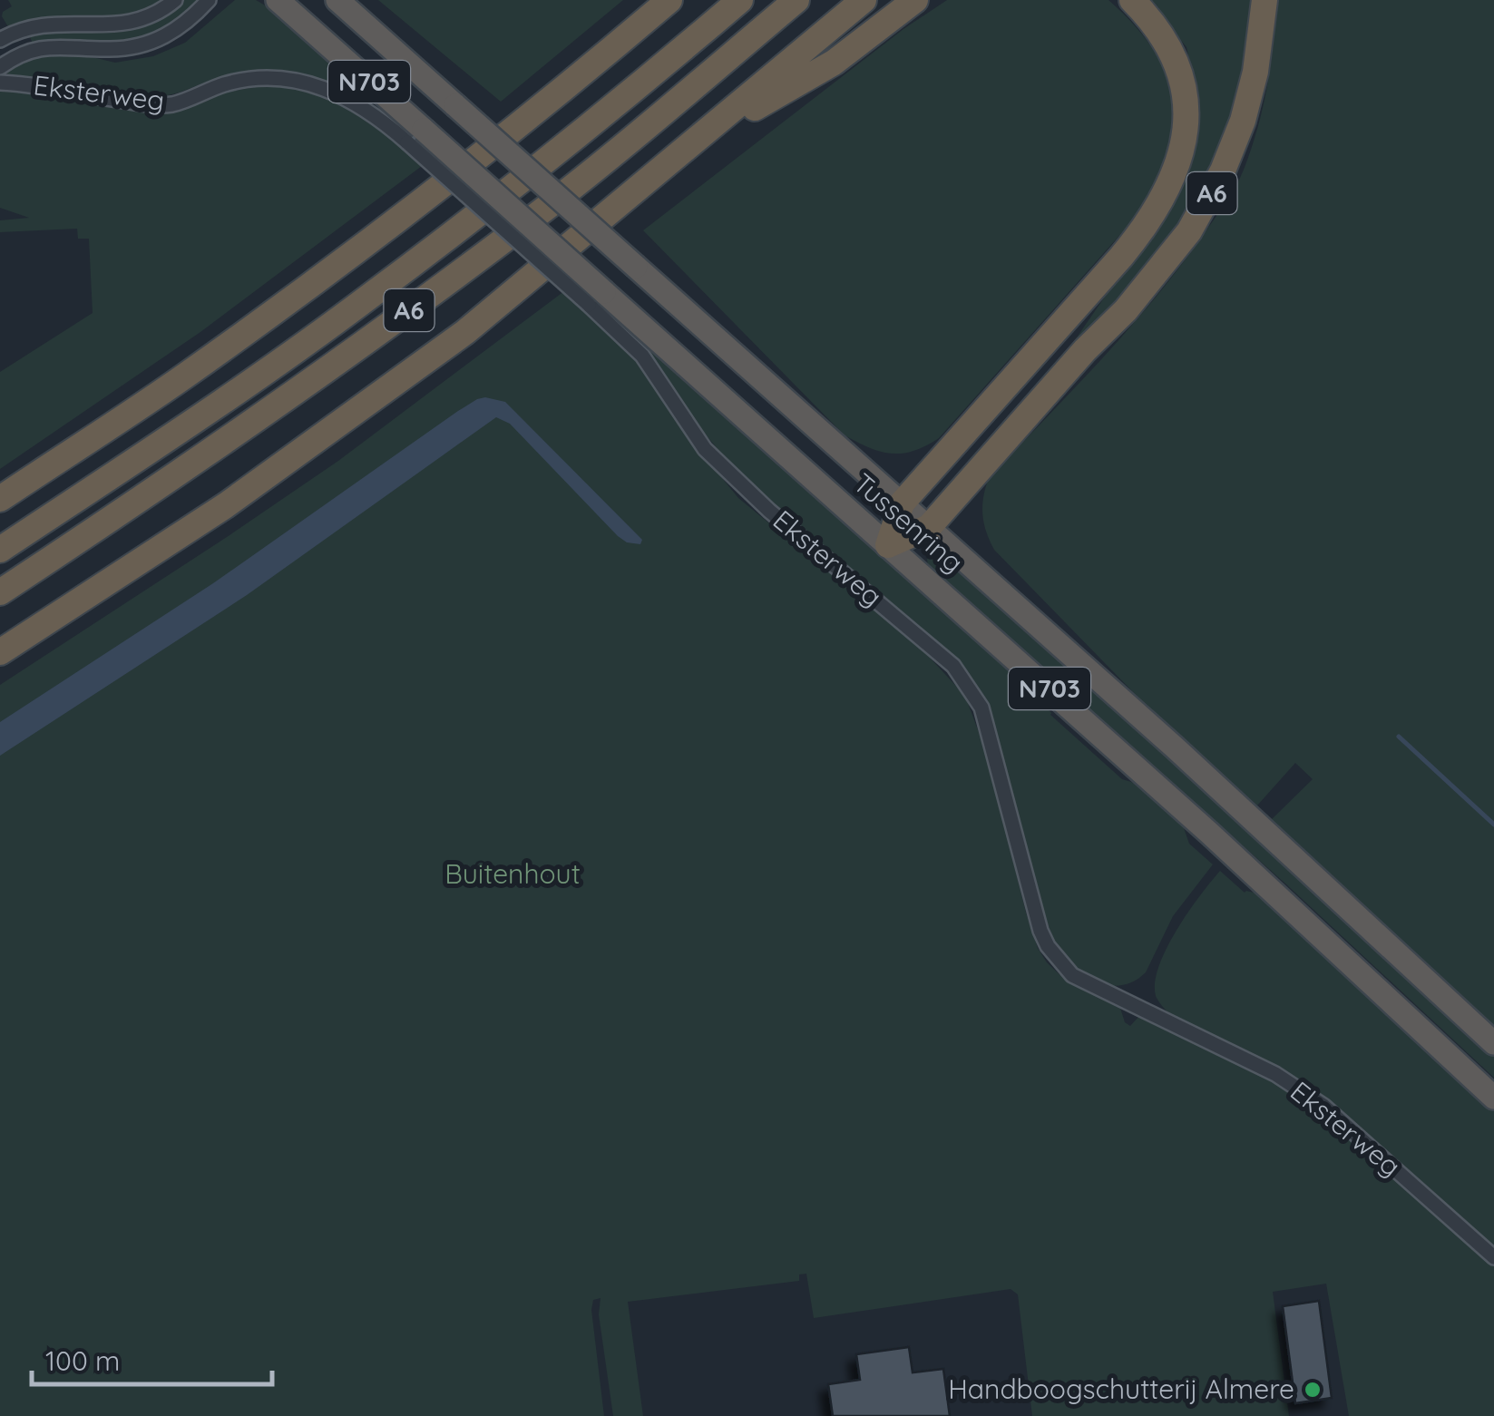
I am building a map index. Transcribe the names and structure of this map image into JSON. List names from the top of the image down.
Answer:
{
  "streets": {
    "highway": ["N703", "A6", "Tussenring"],
    "street": ["Eksterweg"]
  },
  "crossings": [
    ["Eksterweg", "Tussenring"],
    ["A6", "Tussenring"]
  ],
  "parks": ["Buitenhout"],
  "places": ["Handboogschutterij Almere"],
  "scale_bar": "100 m"
}
